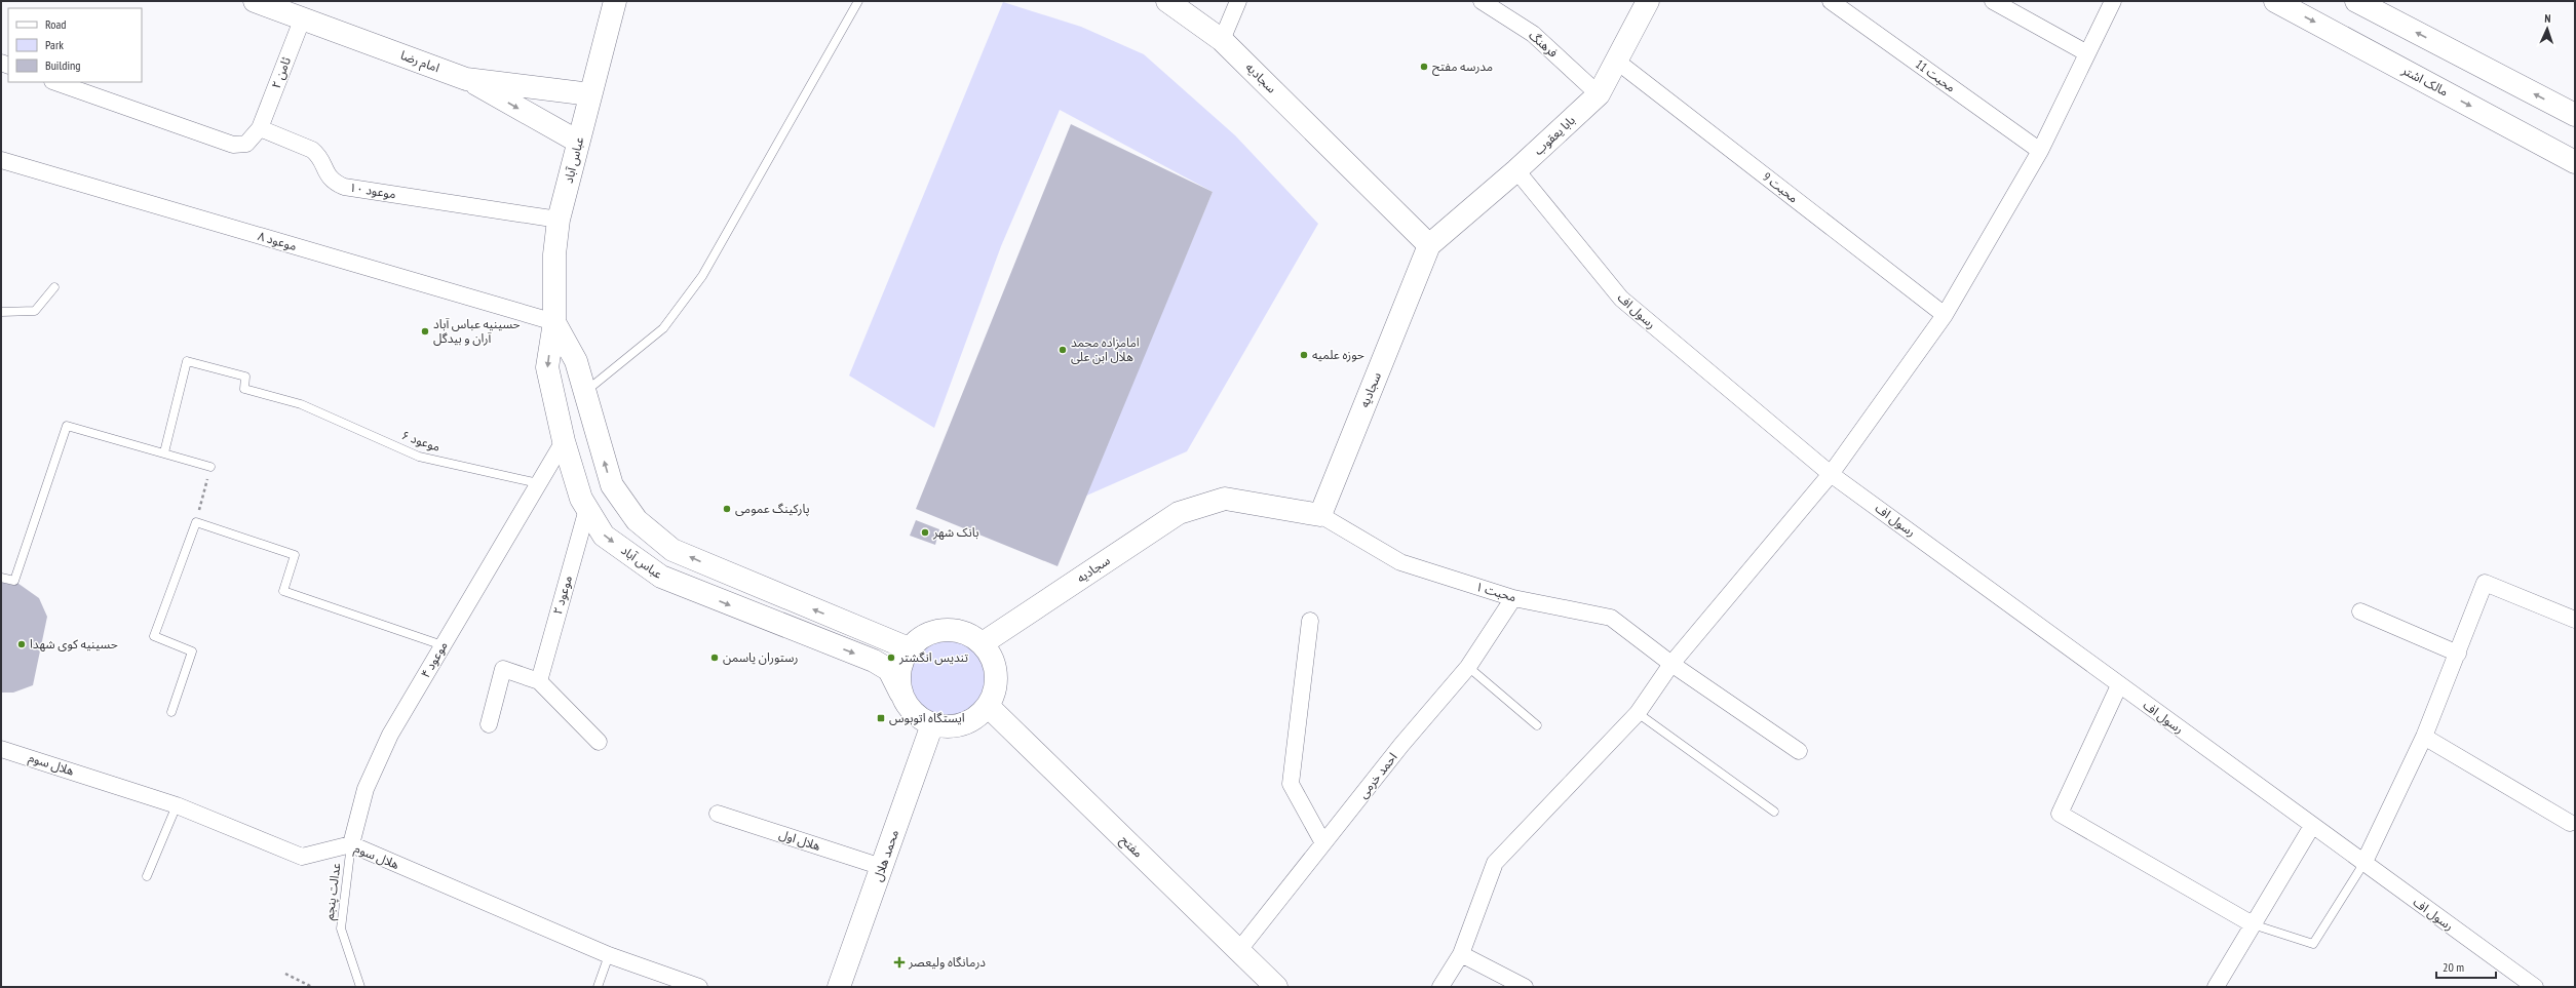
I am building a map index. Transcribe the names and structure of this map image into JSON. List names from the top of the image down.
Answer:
{
  "streets": {
    "main road": [
      "امام رضا",
      "سجادیه",
      "مالک اشتر",
      "بابا یعقوب",
      "عباس آباد",
      "مفتح",
      "محمد هلال"
    ],
    "street": [
      "فرهنگ",
      "ثامن ۲",
      "محبت 11",
      "محبت 9",
      "موعود ۱۰",
      "موعود ۸",
      "رسول اف",
      "محبت ۱",
      "موعود ۲",
      "موعود ۴",
      "هلال سوم",
      "احمد خرمی",
      "هلال اول"
    ],
    "lane": ["موعود ۶", "عدالت پنجم"]
  },
  "crossings": [
    ["فرهنگ", "بابا یعقوب"],
    ["امام رضا", "ثامن ۲"],
    ["امام رضا", "عباس آباد"],
    ["ثامن ۲", "موعود ۱۰"],
    ["سجادیه", "بابا یعقوب"],
    ["سجادیه", "عباس آباد"],
    ["سجادیه", "محبت ۱"],
    ["سجادیه", "مفتح"],
    ["سجادیه", "محمد هلال"],
    ["بابا یعقوب", "محبت 9"],
    ["بابا یعقوب", "رسول اف"],
    ["عباس آباد", "موعود ۱۰"],
    ["عباس آباد", "موعود ۸"],
    ["عباس آباد", "موعود ۲"],
    ["عباس آباد", "موعود ۴"],
    ["عباس آباد", "مفتح"],
    ["عباس آباد", "محمد هلال"],
    ["موعود ۶", "موعود ۴"],
    ["محبت ۱", "احمد خرمی"],
    ["موعود ۴", "هلال سوم"],
    ["موعود ۴", "عدالت پنجم"],
    ["هلال سوم", "عدالت پنجم"],
    ["احمد خرمی", "مفتح"],
    ["هلال اول", "محمد هلال"],
    ["مفتح", "محمد هلال"]
  ],
  "places": {
    "other": [
      "مدرسه مفتح",
      "حسینیه عباس آباد آران و بیدگل",
      "امامزاده محمد هلال ابن علی",
      "حوزه علمیه",
      "پارکینگ عمومی",
      "بانک شهر",
      "حسینیه کوی شهدا",
      "رستوران یاسمن",
      "تندیس انگشتر"
    ],
    "transit": ["ایستگاه اتوبوس"],
    "health": ["درمانگاه ولیعصر"]
  },
  "legend": ["Road", "Park", "Building"],
  "scale_bar": "20 m",
  "north": "top"
}
